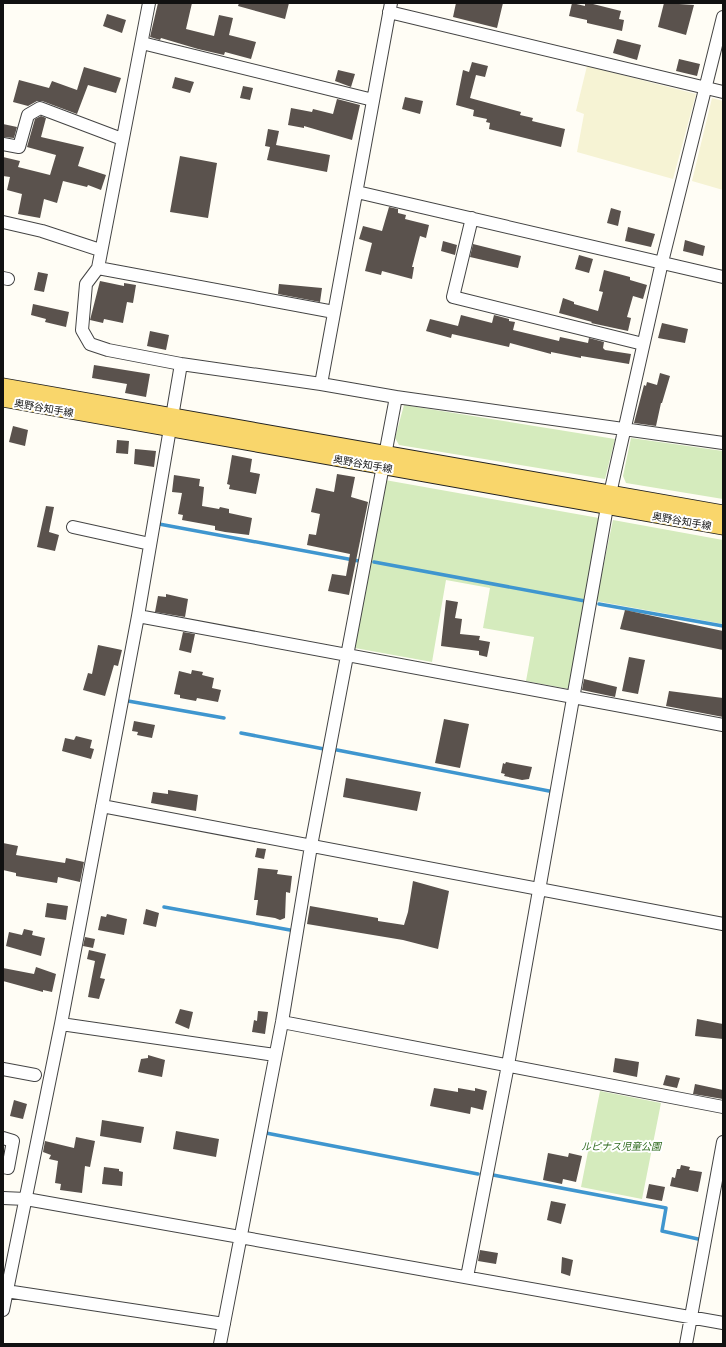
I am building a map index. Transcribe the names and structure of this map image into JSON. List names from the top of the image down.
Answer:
{
  "streets": {
    "main road": ["奥野谷知手線"]
  },
  "parks": ["ルピナス児童公園"]
}
